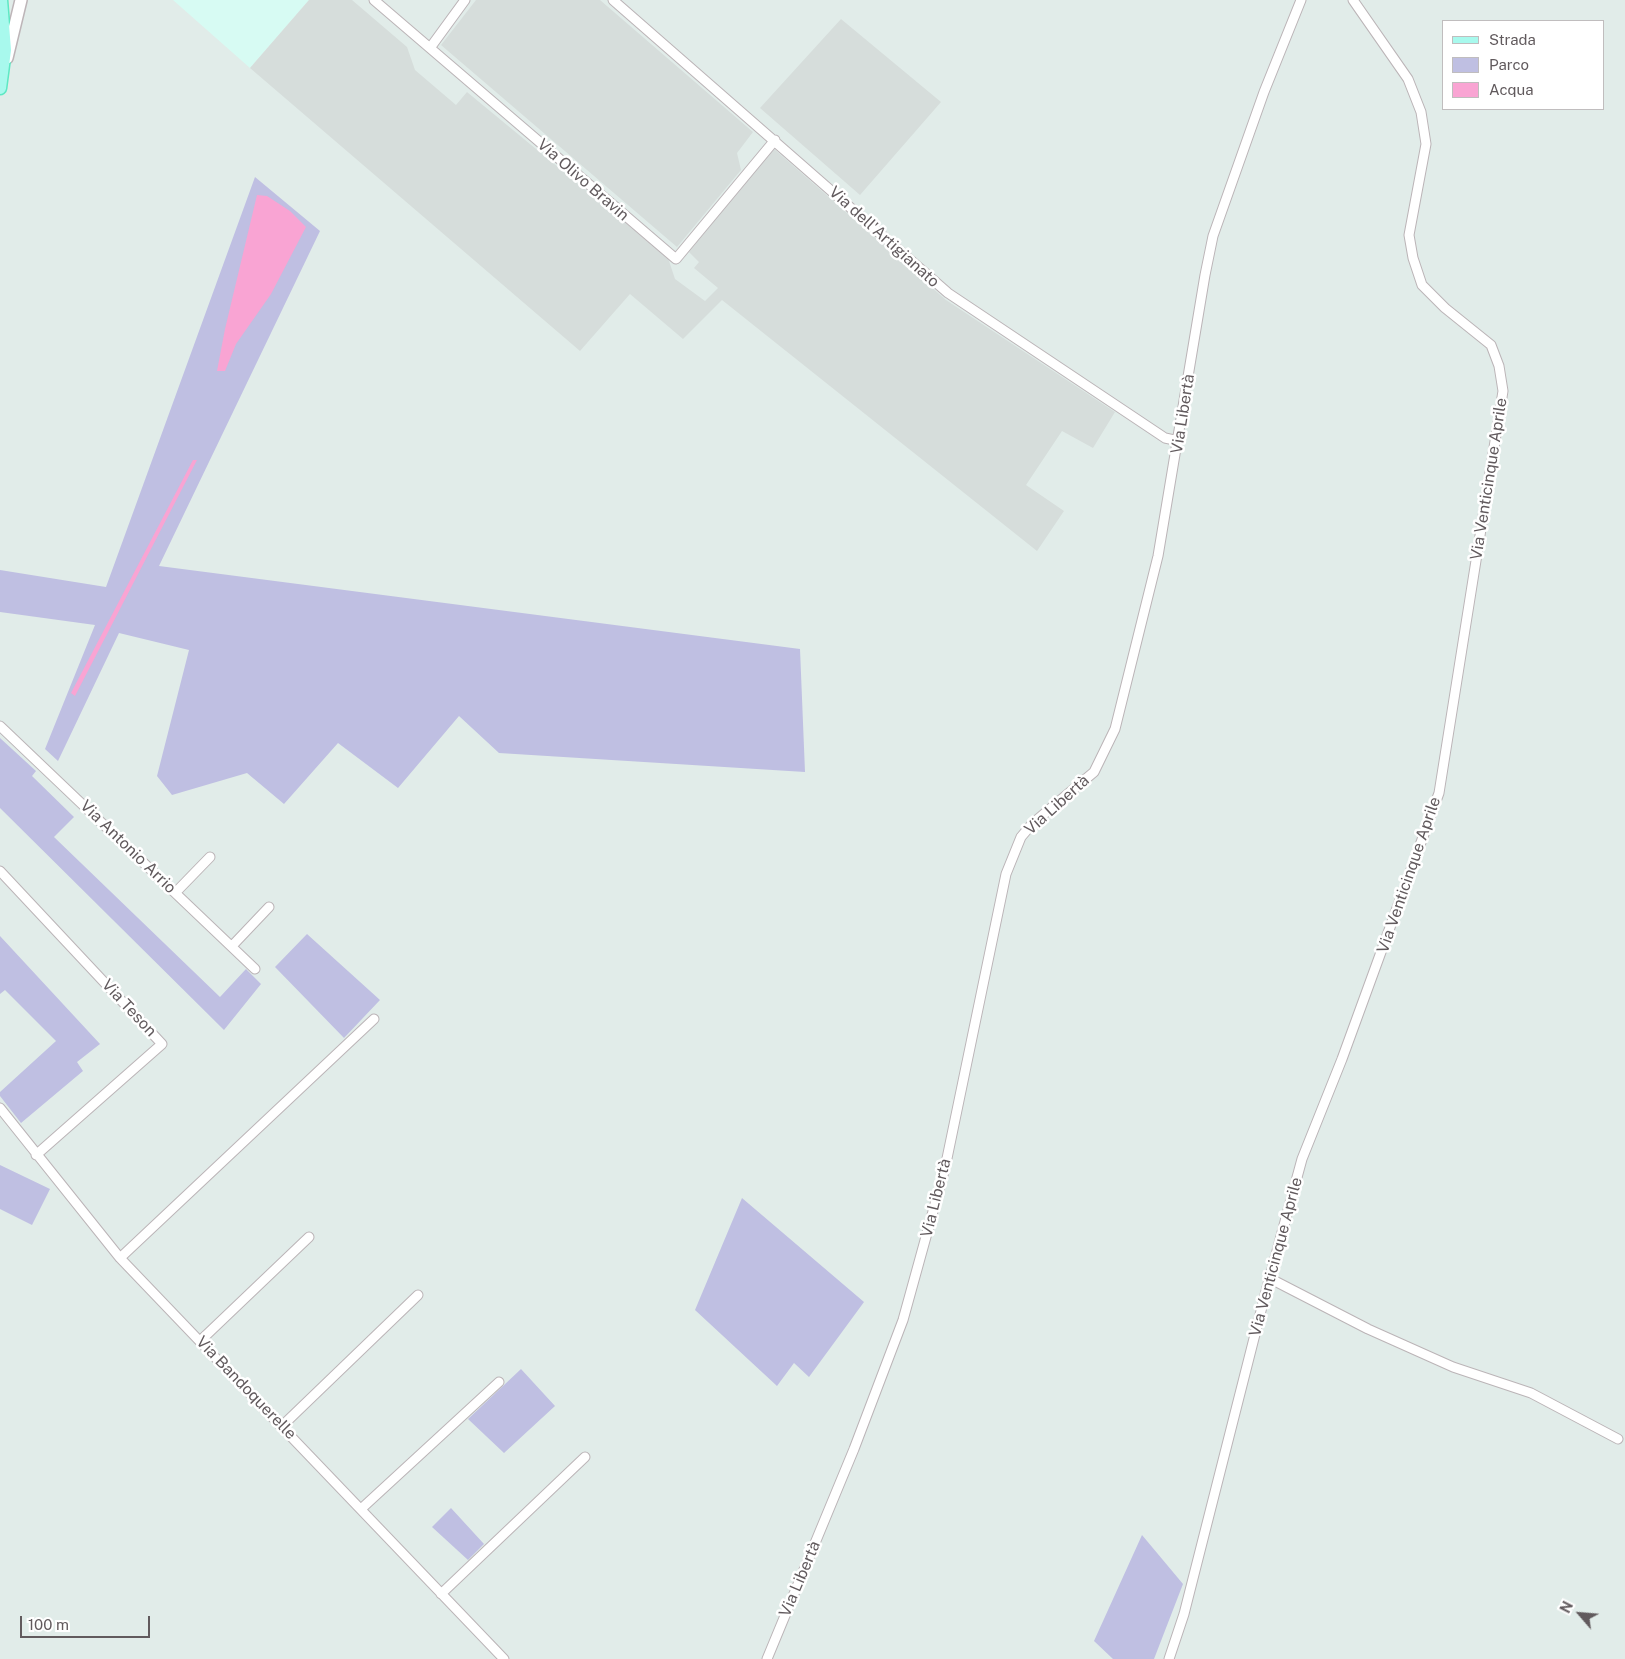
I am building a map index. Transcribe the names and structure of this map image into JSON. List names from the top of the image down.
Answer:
{
  "streets": {
    "street": [
      "Via Olivo Bravin",
      "Via dell'Artigianato",
      "Via Libertà",
      "Via Venticinque Aprile",
      "Via Antonio Arrio",
      "Via Teson",
      "Via Bandoquerelle"
    ]
  },
  "crossings": [
    ["Via Olivo Bravin", "Via dell'Artigianato"],
    ["Via dell'Artigianato", "Via Libertà"],
    ["Via Teson", "Via Bandoquerelle"]
  ],
  "legend": ["Strada", "Parco", "Acqua"],
  "scale_bar": "100 m",
  "north": "top left"
}
